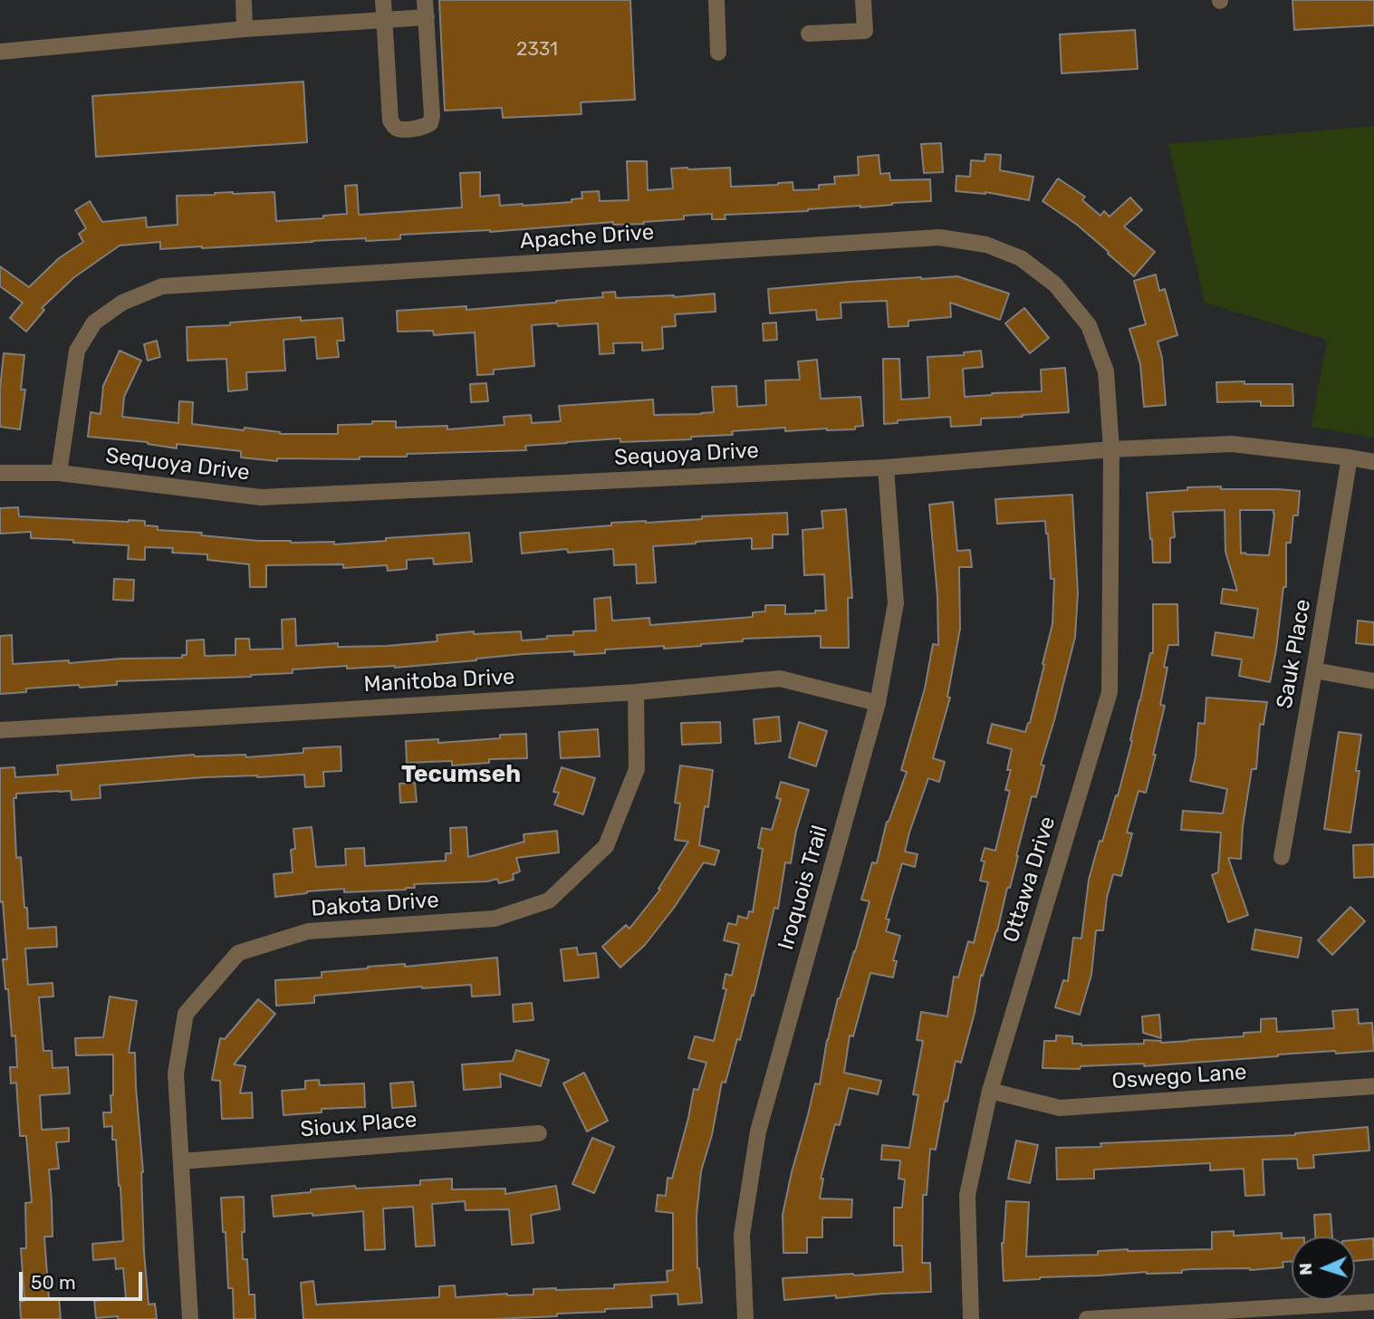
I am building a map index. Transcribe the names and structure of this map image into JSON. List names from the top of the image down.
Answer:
{
  "streets": {
    "street": [
      "Apache Drive",
      "Sequoya Drive",
      "Sauk Place",
      "Manitoba Drive",
      "Ottawa Drive",
      "Iroquois Trail",
      "Dakota Drive",
      "Oswego Lane",
      "Sioux Place"
    ]
  },
  "crossings": [
    ["Apache Drive", "Sequoya Drive"],
    ["Apache Drive", "Ottawa Drive"],
    ["Sequoya Drive", "Sauk Place"],
    ["Sequoya Drive", "Ottawa Drive"],
    ["Sequoya Drive", "Iroquois Trail"],
    ["Manitoba Drive", "Iroquois Trail"],
    ["Manitoba Drive", "Dakota Drive"],
    ["Ottawa Drive", "Oswego Lane"],
    ["Dakota Drive", "Sioux Place"]
  ],
  "districts": ["Tecumseh"],
  "house_numbers": ["2331"],
  "scale_bar": "50 m",
  "north": "left"
}
